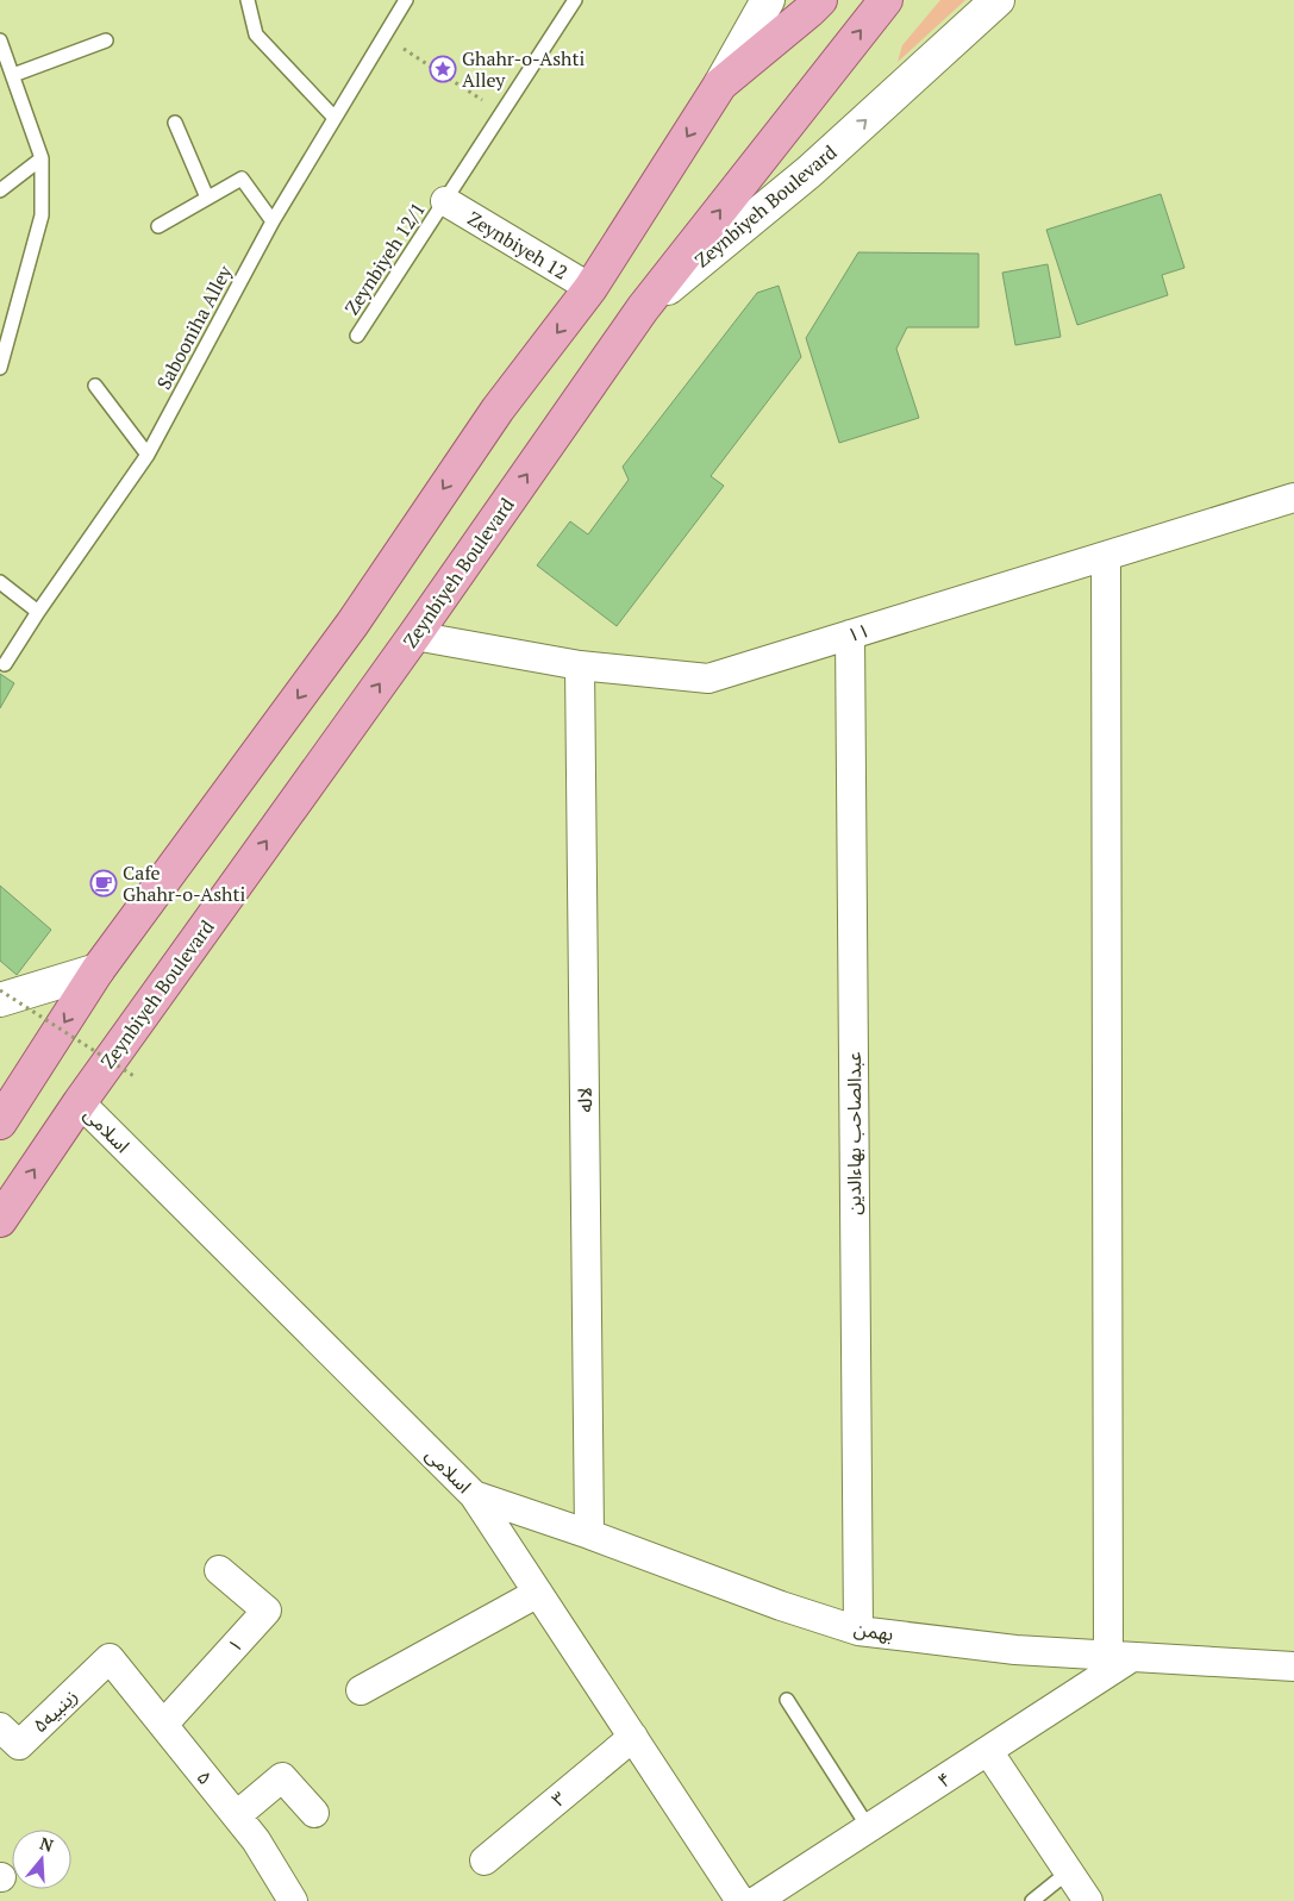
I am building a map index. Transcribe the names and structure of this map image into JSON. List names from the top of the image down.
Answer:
{
  "streets": {
    "main road": ["Zeynbiyeh Boulevard"],
    "street": [
      "Zeynbiyeh 12",
      "۱۱",
      "لاله",
      "اسلامی",
      "عبدالصاحب بهاءالدین",
      "بهمن",
      "۱",
      "زینبیه۵",
      "۵",
      "۴",
      "۳"
    ],
    "lane": ["Zeynbiyeh 12/1", "Sabooniha Alley"]
  },
  "crossings": [
    ["Zeynbiyeh Boulevard", "۱۱"],
    ["Zeynbiyeh Boulevard", "اسلامی"],
    ["Zeynbiyeh 12", "Zeynbiyeh 12/1"],
    ["۱۱", "لاله"],
    ["۱۱", "عبدالصاحب بهاءالدین"],
    ["لاله", "بهمن"],
    ["اسلامی", "بهمن"],
    ["اسلامی", "۳"],
    ["عبدالصاحب بهاءالدین", "بهمن"],
    ["بهمن", "۴"],
    ["۱", "۵"],
    ["زینبیه۵", "۵"]
  ],
  "places": {
    "place": ["Ghahr-o-Ashti Alley"],
    "cafe": ["Cafe Ghahr-o-Ashti"]
  },
  "north": "top"
}
